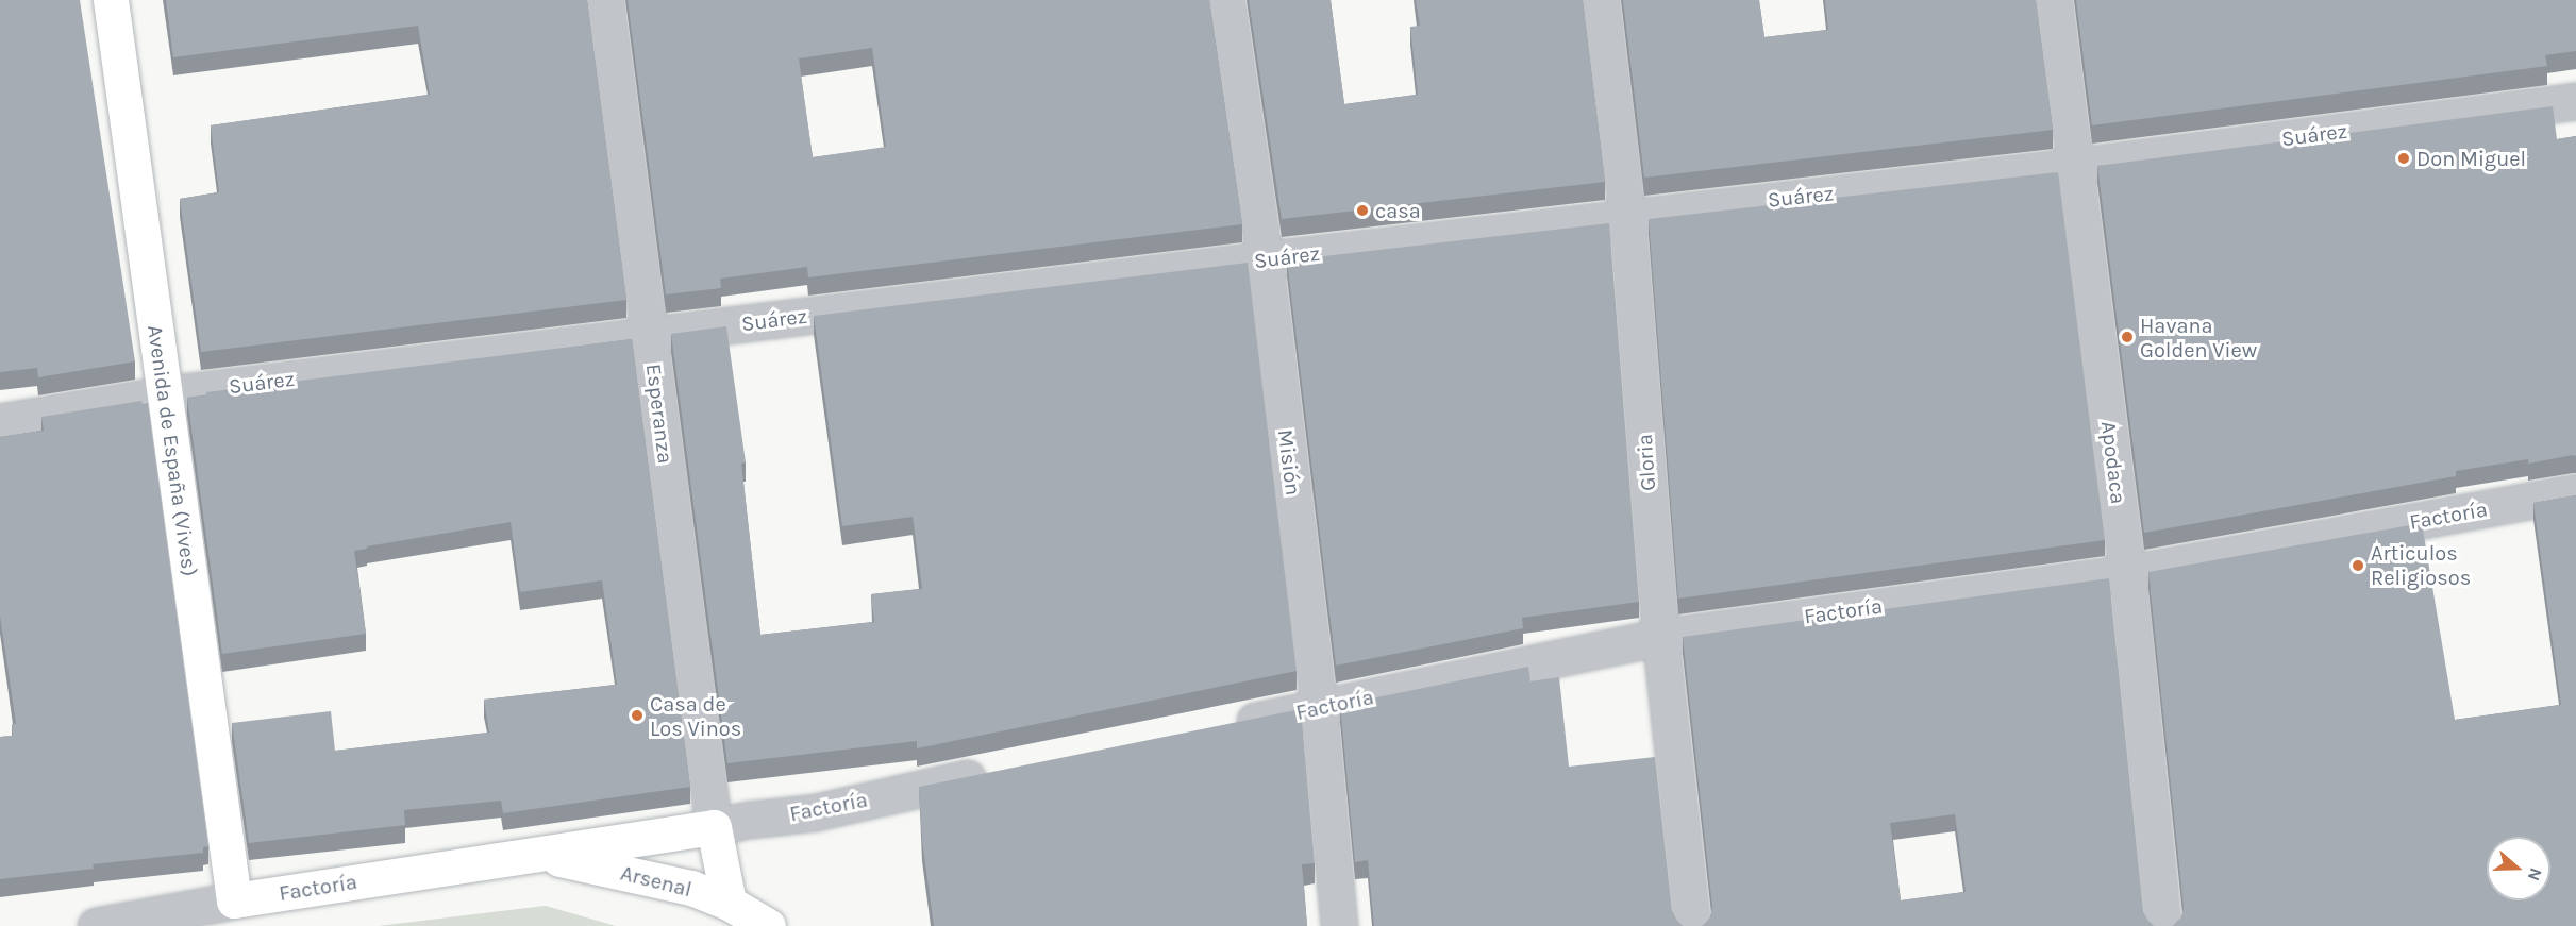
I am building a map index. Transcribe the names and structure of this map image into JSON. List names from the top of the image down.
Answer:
{
  "streets": {
    "street": [
      "Suárez",
      "Esperanza",
      "Avenida de España (Vives)",
      "Misión",
      "Gloria",
      "Apodaca",
      "Factoría",
      "Arsenal"
    ]
  },
  "crossings": [
    ["Suárez", "Esperanza"],
    ["Suárez", "Avenida de España (Vives)"],
    ["Suárez", "Misión"],
    ["Suárez", "Gloria"],
    ["Suárez", "Apodaca"],
    ["Esperanza", "Factoría"],
    ["Avenida de España (Vives)", "Factoría"],
    ["Misión", "Factoría"],
    ["Gloria", "Factoría"],
    ["Apodaca", "Factoría"],
    ["Factoría", "Arsenal"]
  ],
  "places": [
    "Don Miguel",
    "casa",
    "Havana Golden View",
    "Articulos Religiosos",
    "Casa de Los Vinos"
  ],
  "north": "right"
}
